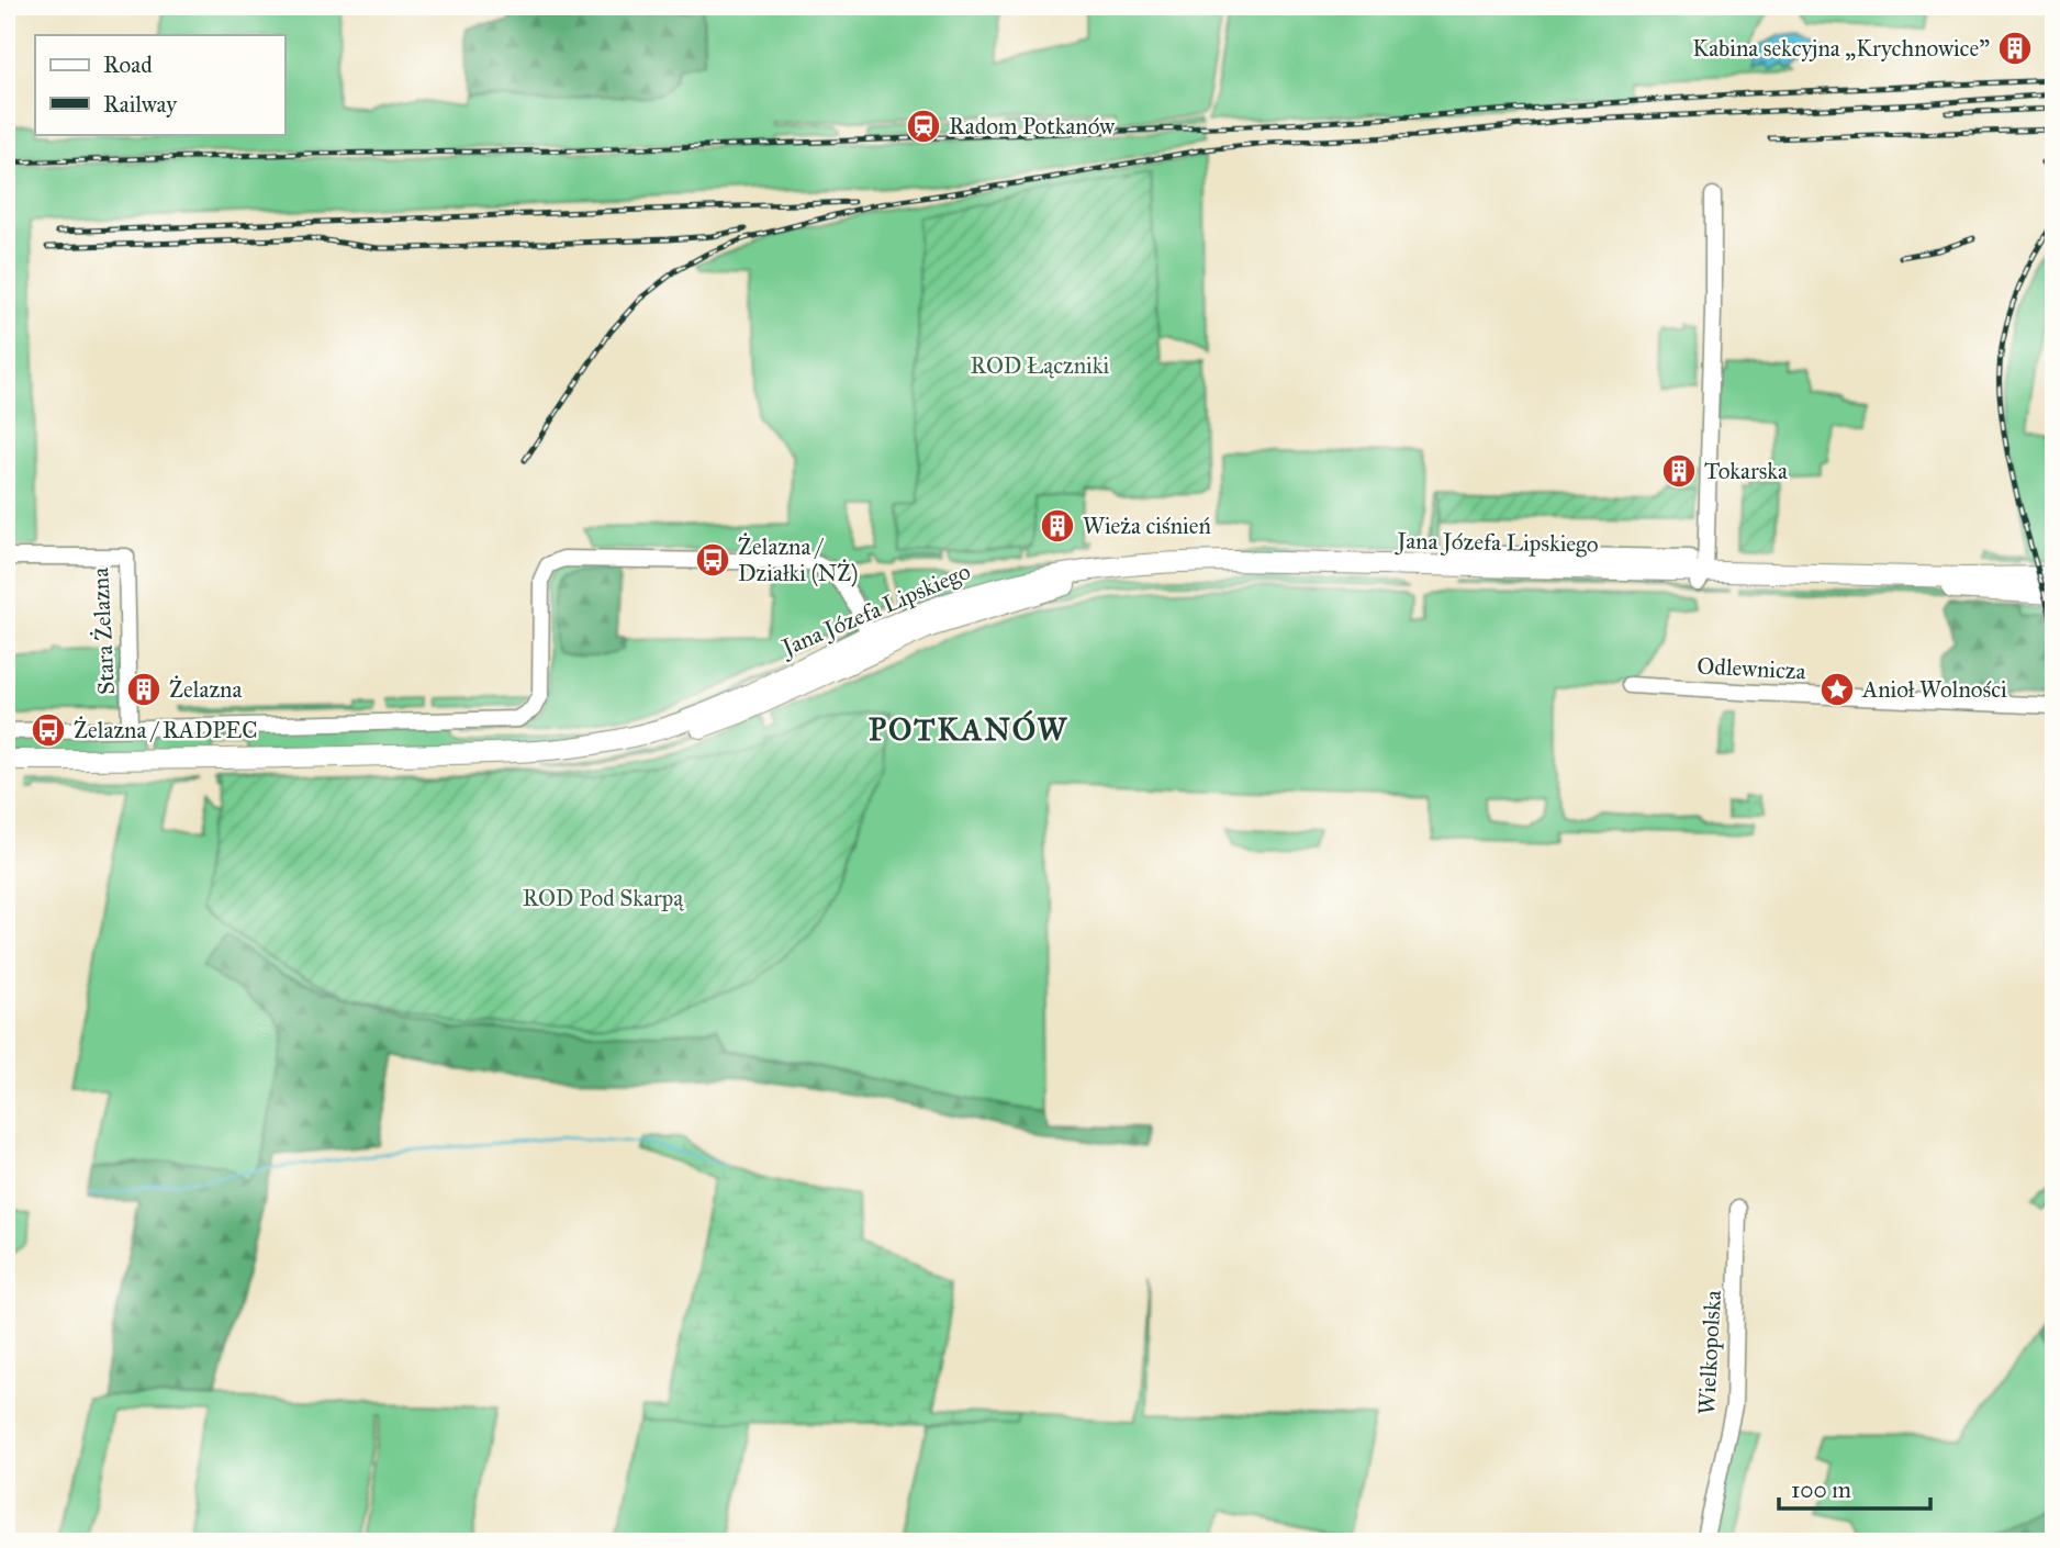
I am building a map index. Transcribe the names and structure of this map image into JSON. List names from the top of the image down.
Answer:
{
  "streets": {
    "main road": ["Jana Józefa Lipskiego"],
    "street": ["Stara Żelazna", "Odlewnicza", "Wielkopolska"]
  },
  "districts": ["POTKANÓW"],
  "parks": ["ROD Łączniki", "ROD Pod Skarpą"],
  "places": {
    "building": [
      "Kabina sekcyjna „Krychnowice”",
      "Tokarska",
      "Wieża ciśnień",
      "Żelazna"
    ],
    "station": ["Radom Potkanów"],
    "bus stop": ["Żelazna / Działki (NŻ)", "Żelazna / RADPEC"],
    "place": ["Anioł Wolności"]
  },
  "legend": ["Road", "Railway"],
  "scale_bar": "100 m"
}
